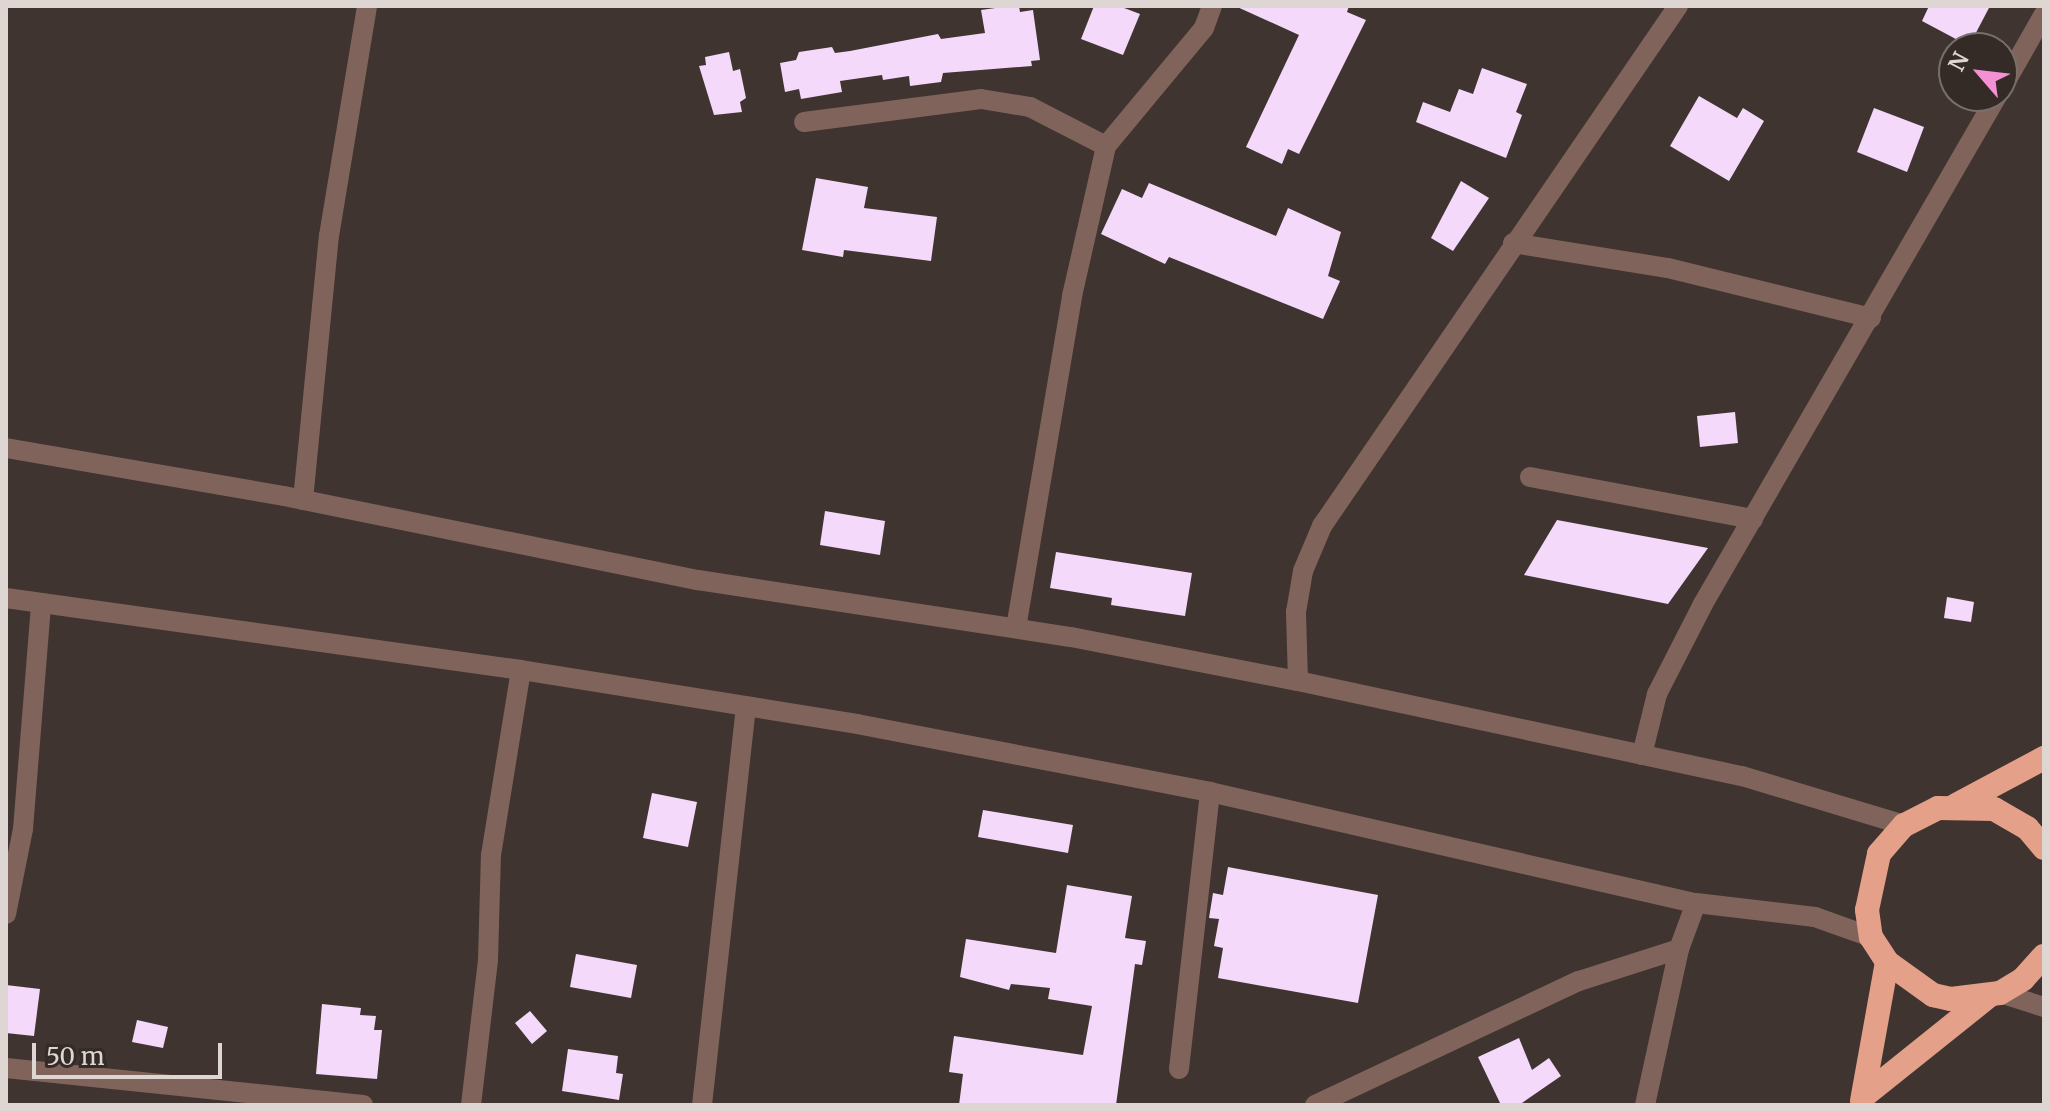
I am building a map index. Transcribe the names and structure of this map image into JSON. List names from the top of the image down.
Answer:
{
  "scale_bar": "50 m",
  "north": "top left"
}
